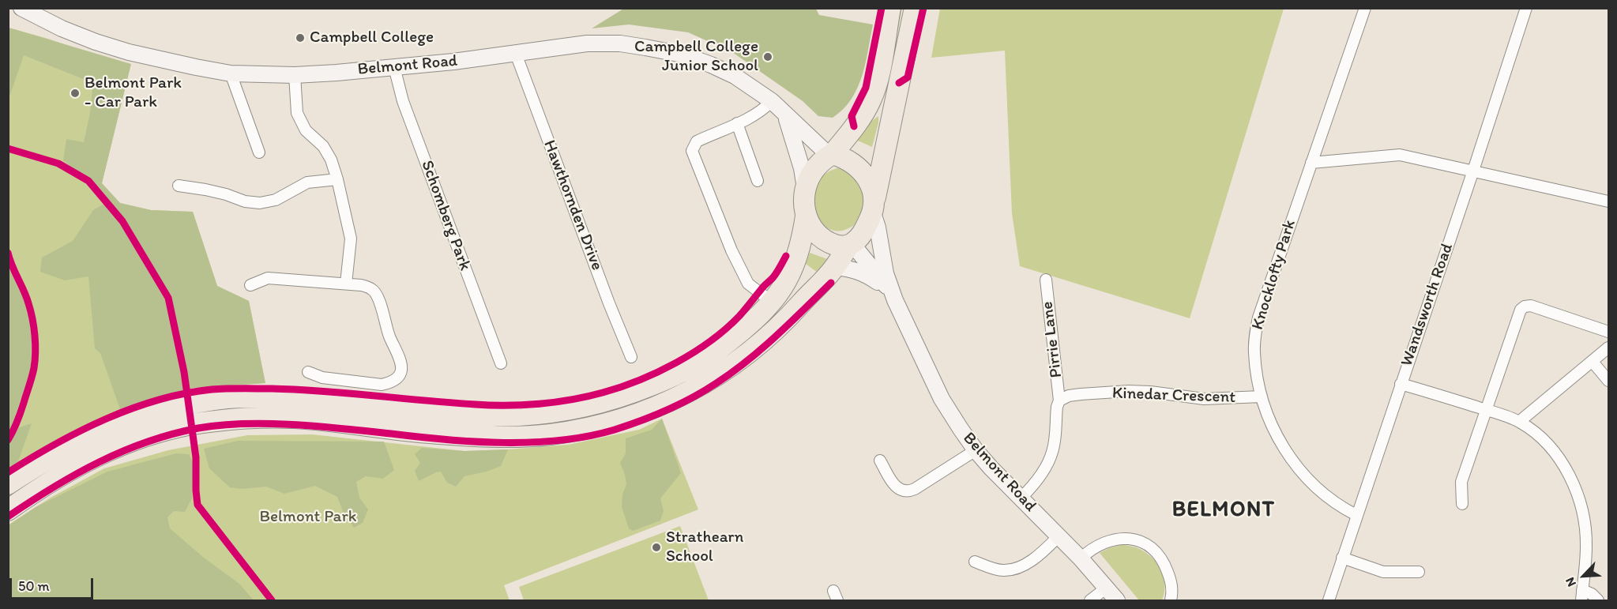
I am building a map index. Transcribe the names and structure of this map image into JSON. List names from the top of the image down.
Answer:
{
  "streets": {
    "main road": ["Belmont Road"],
    "street": [
      "Hawthornden Drive",
      "Schomberg Park",
      "Knocklofty Park",
      "Wandsworth Road",
      "Pirrie Lane",
      "Kinedar Crescent"
    ]
  },
  "crossings": [
    ["Belmont Road", "Hawthornden Drive"],
    ["Belmont Road", "Schomberg Park"],
    ["Belmont Road", "Pirrie Lane"],
    ["Knocklofty Park", "Wandsworth Road"],
    ["Knocklofty Park", "Kinedar Crescent"],
    ["Pirrie Lane", "Kinedar Crescent"]
  ],
  "districts": ["BELMONT"],
  "parks": ["Belmont Park"],
  "places": [
    "Campbell College",
    "Campbell College Junior School",
    "Belmont Park - Car Park",
    "Strathearn School"
  ],
  "scale_bar": "50 m",
  "north": "bottom left"
}
